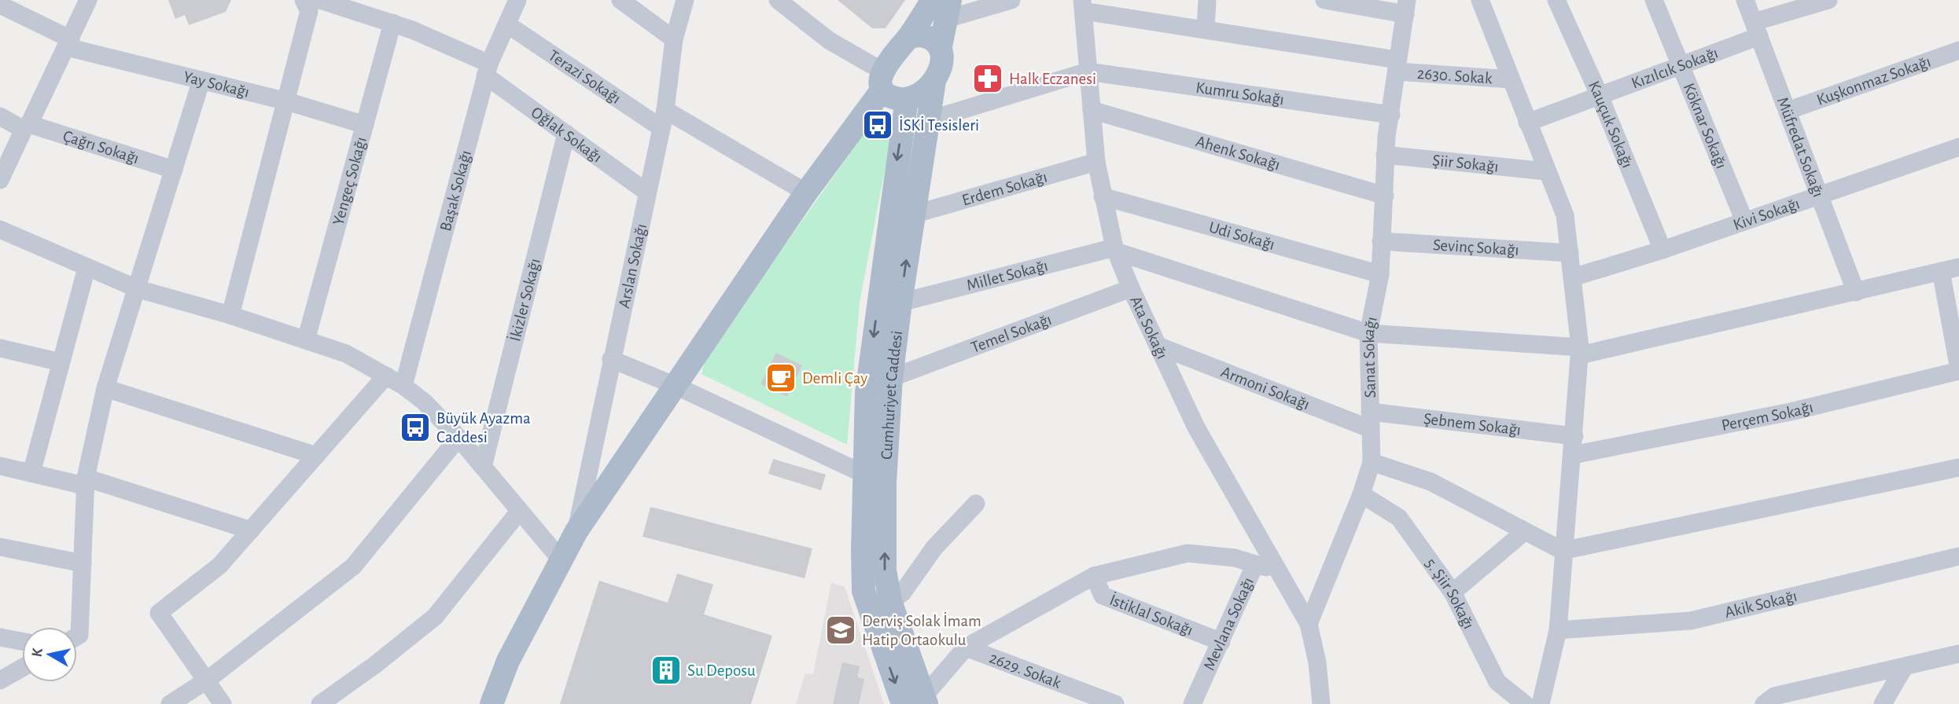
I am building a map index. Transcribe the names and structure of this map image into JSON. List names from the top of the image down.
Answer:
{
  "streets": {
    "main road": ["Cumhuriyet Caddesi"],
    "street": [
      "Kızılcık Sokağı",
      "2630. Sokak",
      "Terazi Sokağı",
      "Kuşkonmaz Sokağı",
      "Yay Sokağı",
      "Kumru Sokağı",
      "Kauçuk Sokağı",
      "Köknar Sokağı",
      "Oğlak Sokağı",
      "Müfredat Sokağı",
      "Çağrı Sokağı",
      "Ahenk Sokağı",
      "Şiir Sokağı",
      "Yengeç Sokağı",
      "Erdem Sokağı",
      "Başak Sokağı",
      "Kivi Sokağı",
      "Udi Sokağı",
      "Sevinç Sokağı",
      "Arslan Sokağı",
      "Millet Sokağı",
      "İkizler Sokağı",
      "Ata Sokağı",
      "Temel Sokağı",
      "Sanat Sokağı",
      "Armoni Sokağı",
      "Perçem Sokağı",
      "Şebnem Sokağı",
      "5. Şiir Sokağı",
      "Akik Sokağı",
      "İstiklal Sokağı",
      "Mevlana Sokağı",
      "2629. Sokak"
    ]
  },
  "crossings": [
    ["Kızılcık Sokağı", "Kauçuk Sokağı"],
    ["Kızılcık Sokağı", "Köknar Sokağı"],
    ["Kızılcık Sokağı", "Müfredat Sokağı"],
    ["2630. Sokak", "Ata Sokağı"],
    ["2630. Sokak", "Sanat Sokağı"],
    ["Terazi Sokağı", "Başak Sokağı"],
    ["Terazi Sokağı", "Arslan Sokağı"],
    ["Kuşkonmaz Sokağı", "Müfredat Sokağı"],
    ["Yay Sokağı", "Yengeç Sokağı"],
    ["Kumru Sokağı", "Ata Sokağı"],
    ["Kumru Sokağı", "Sanat Sokağı"],
    ["Kauçuk Sokağı", "Kivi Sokağı"],
    ["Köknar Sokağı", "Kivi Sokağı"],
    ["Oğlak Sokağı", "Yengeç Sokağı"],
    ["Oğlak Sokağı", "Başak Sokağı"],
    ["Oğlak Sokağı", "Arslan Sokağı"],
    ["Oğlak Sokağı", "İkizler Sokağı"],
    ["Müfredat Sokağı", "Kivi Sokağı"],
    ["Ahenk Sokağı", "Ata Sokağı"],
    ["Ahenk Sokağı", "Sanat Sokağı"],
    ["Şiir Sokağı", "Sanat Sokağı"],
    ["Erdem Sokağı", "Ata Sokağı"],
    ["Erdem Sokağı", "Cumhuriyet Caddesi"],
    ["Udi Sokağı", "Ata Sokağı"],
    ["Udi Sokağı", "Sanat Sokağı"],
    ["Sevinç Sokağı", "Sanat Sokağı"],
    ["Millet Sokağı", "Ata Sokağı"],
    ["Millet Sokağı", "Cumhuriyet Caddesi"],
    ["Ata Sokağı", "Temel Sokağı"],
    ["Ata Sokağı", "Sanat Sokağı"],
    ["Ata Sokağı", "Armoni Sokağı"],
    ["Ata Sokağı", "Mevlana Sokağı"],
    ["Temel Sokağı", "Cumhuriyet Caddesi"],
    ["Sanat Sokağı", "Armoni Sokağı"],
    ["Sanat Sokağı", "Şebnem Sokağı"],
    ["Sanat Sokağı", "5. Şiir Sokağı"],
    ["Armoni Sokağı", "Şebnem Sokağı"],
    ["İstiklal Sokağı", "Mevlana Sokağı"]
  ],
  "places": {
    "pharmacy": ["Halk Eczanesi"],
    "bus stop": ["İSKİ Tesisleri", "Büyük Ayazma Caddesi"],
    "cafe": ["Demli Çay"],
    "school or university": ["Derviş Solak İmam Hatip Ortaokulu"],
    "building": ["Su Deposu"]
  },
  "north": "left"
}
